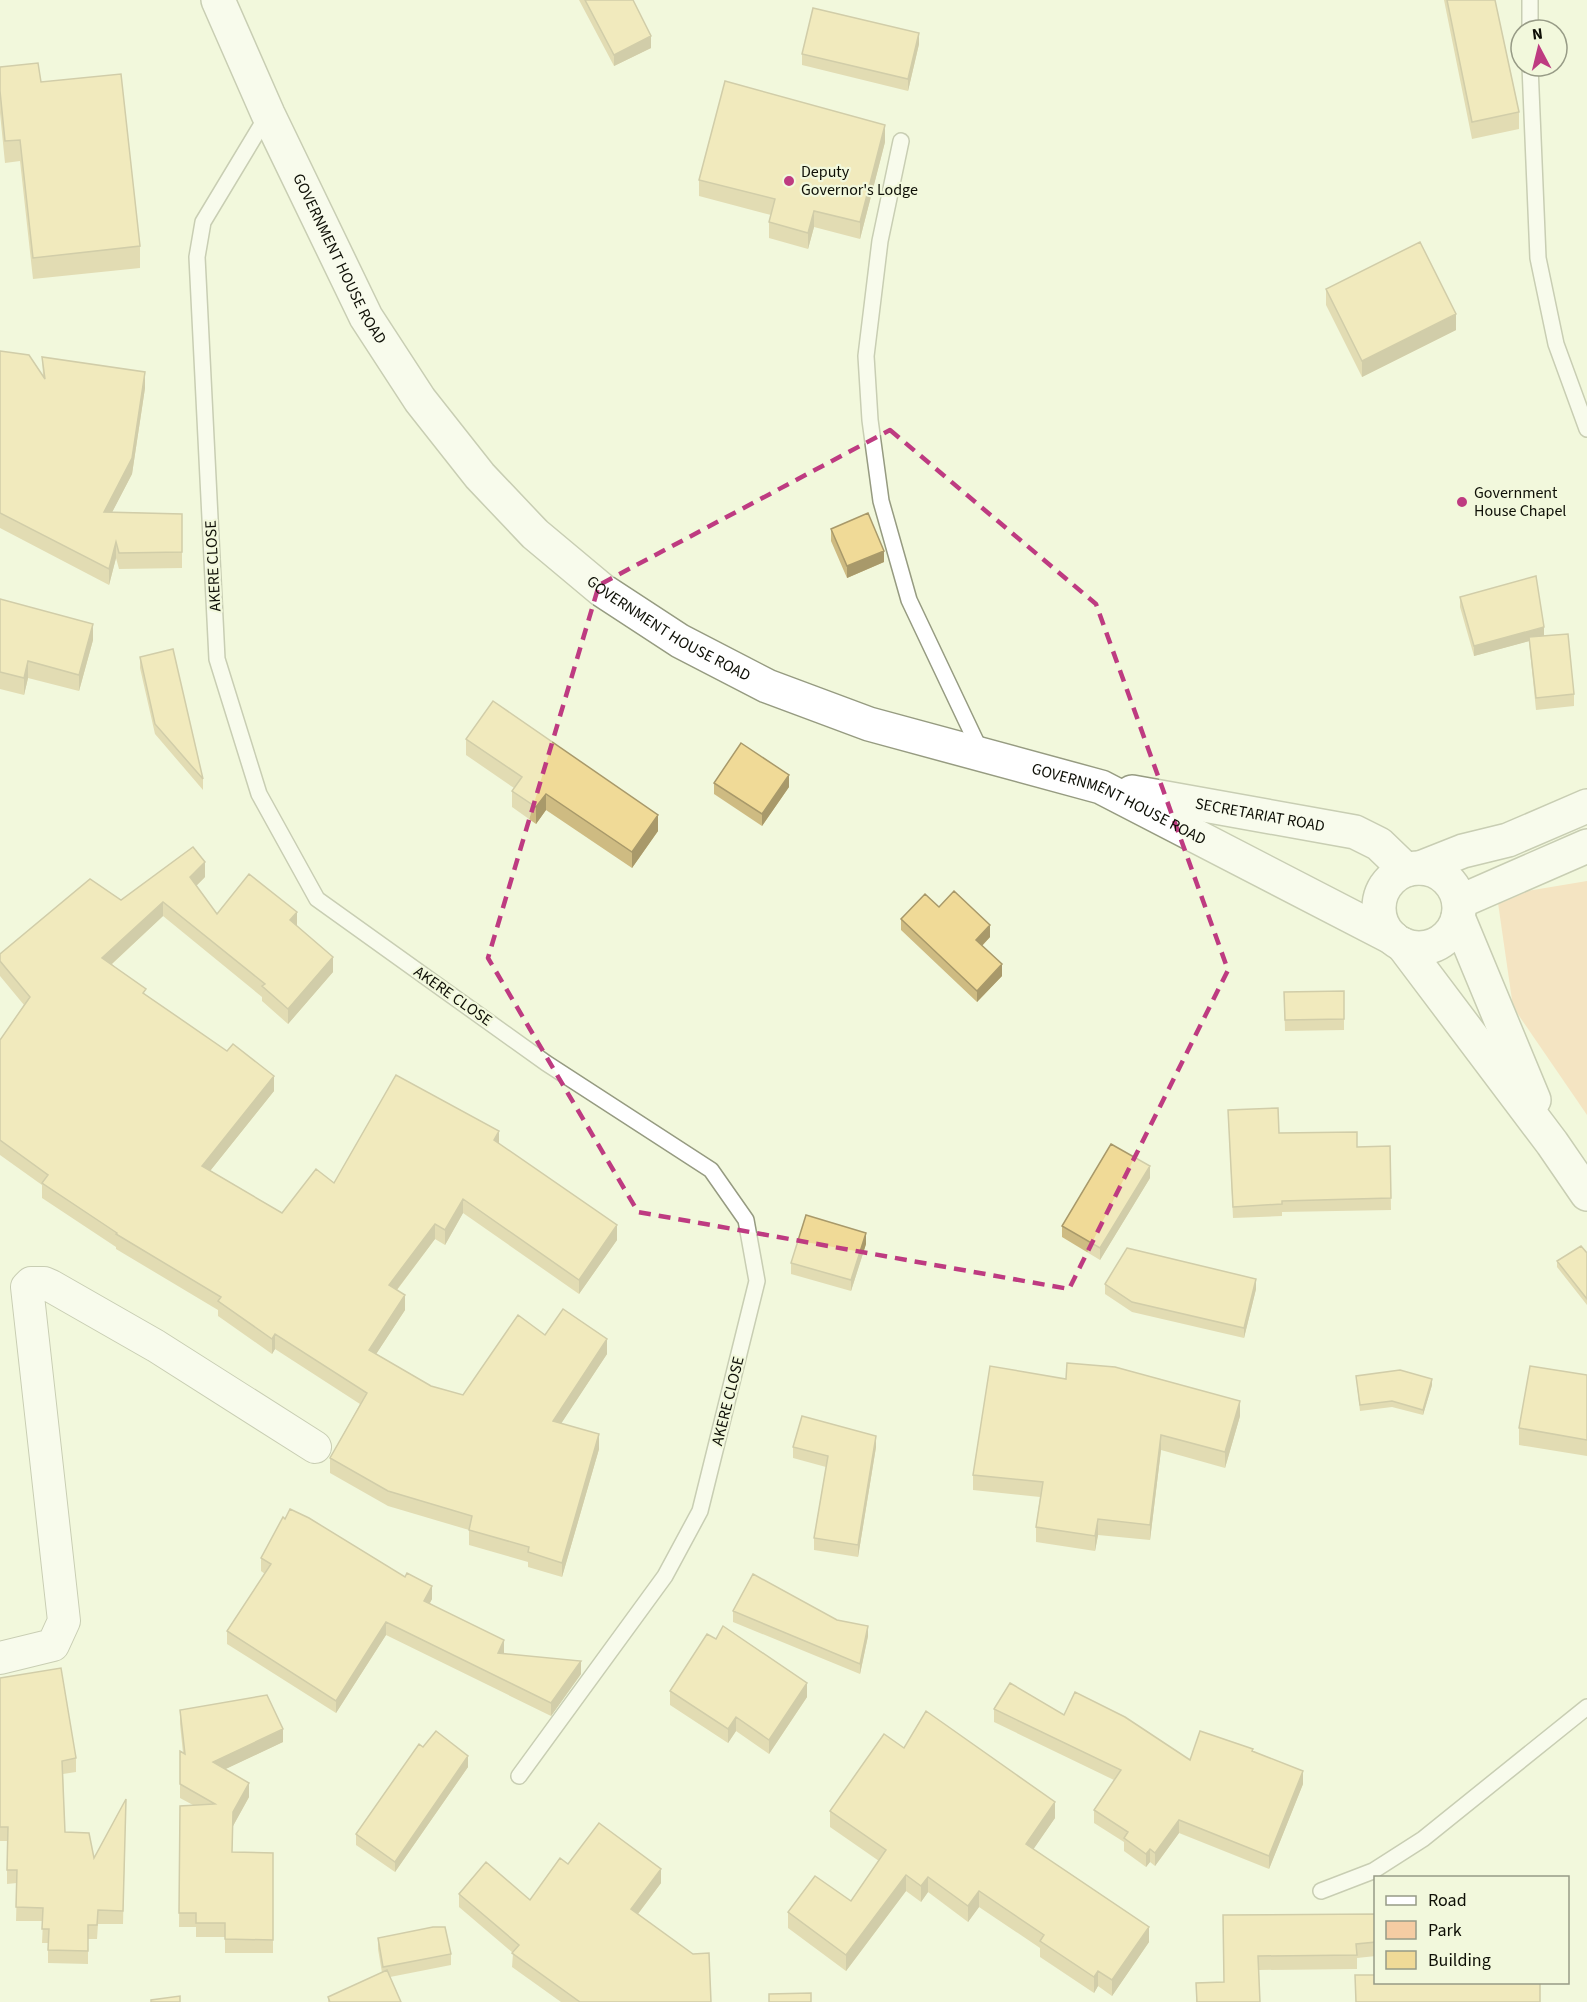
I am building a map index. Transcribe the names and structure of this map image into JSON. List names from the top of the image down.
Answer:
{
  "streets": {
    "street": ["GOVERNMENT HOUSE ROAD", "SECRETARIAT ROAD"],
    "lane": ["AKERE CLOSE"]
  },
  "crossings": [
    ["GOVERNMENT HOUSE ROAD", "AKERE CLOSE"],
    ["GOVERNMENT HOUSE ROAD", "SECRETARIAT ROAD"]
  ],
  "places": ["Deputy Governor's Lodge", "Government House Chapel"],
  "legend": ["Road", "Park", "Building"],
  "north": "top"
}
